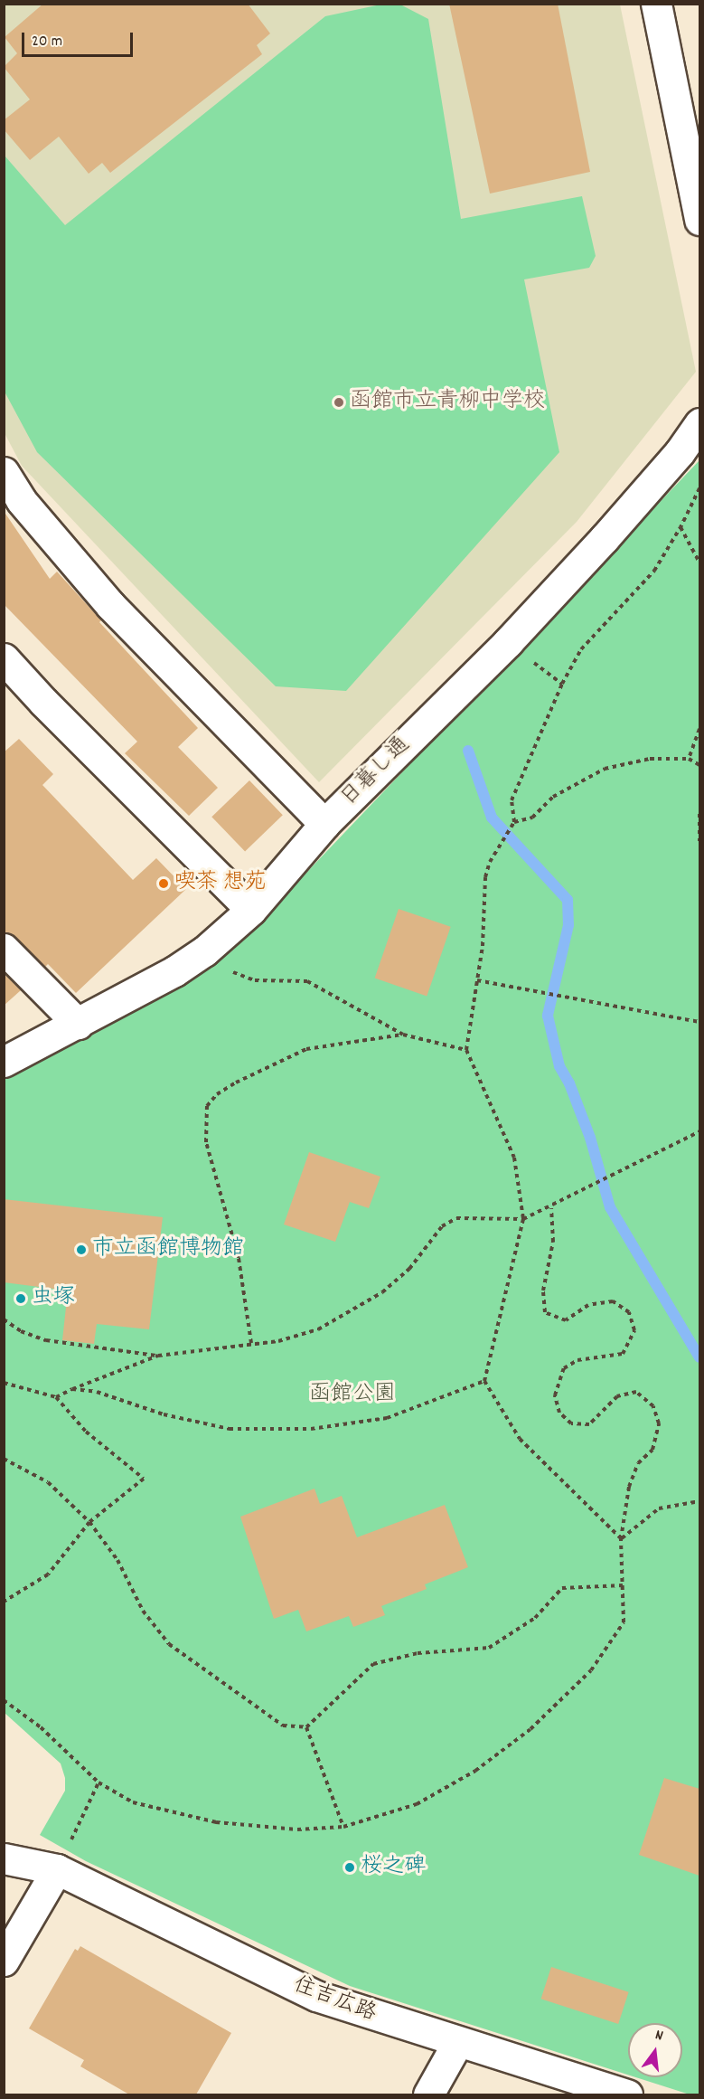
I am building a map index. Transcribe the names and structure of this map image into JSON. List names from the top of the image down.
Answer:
{
  "streets": {
    "street": ["日暮し通", "住吉広路"]
  },
  "parks": ["函館公園"],
  "places": [
    "函館市立青柳中学校",
    "喫茶 想苑",
    "市立函館博物館",
    "虫塚",
    "桜之碑"
  ],
  "scale_bar": "20 m",
  "north": "top"
}
